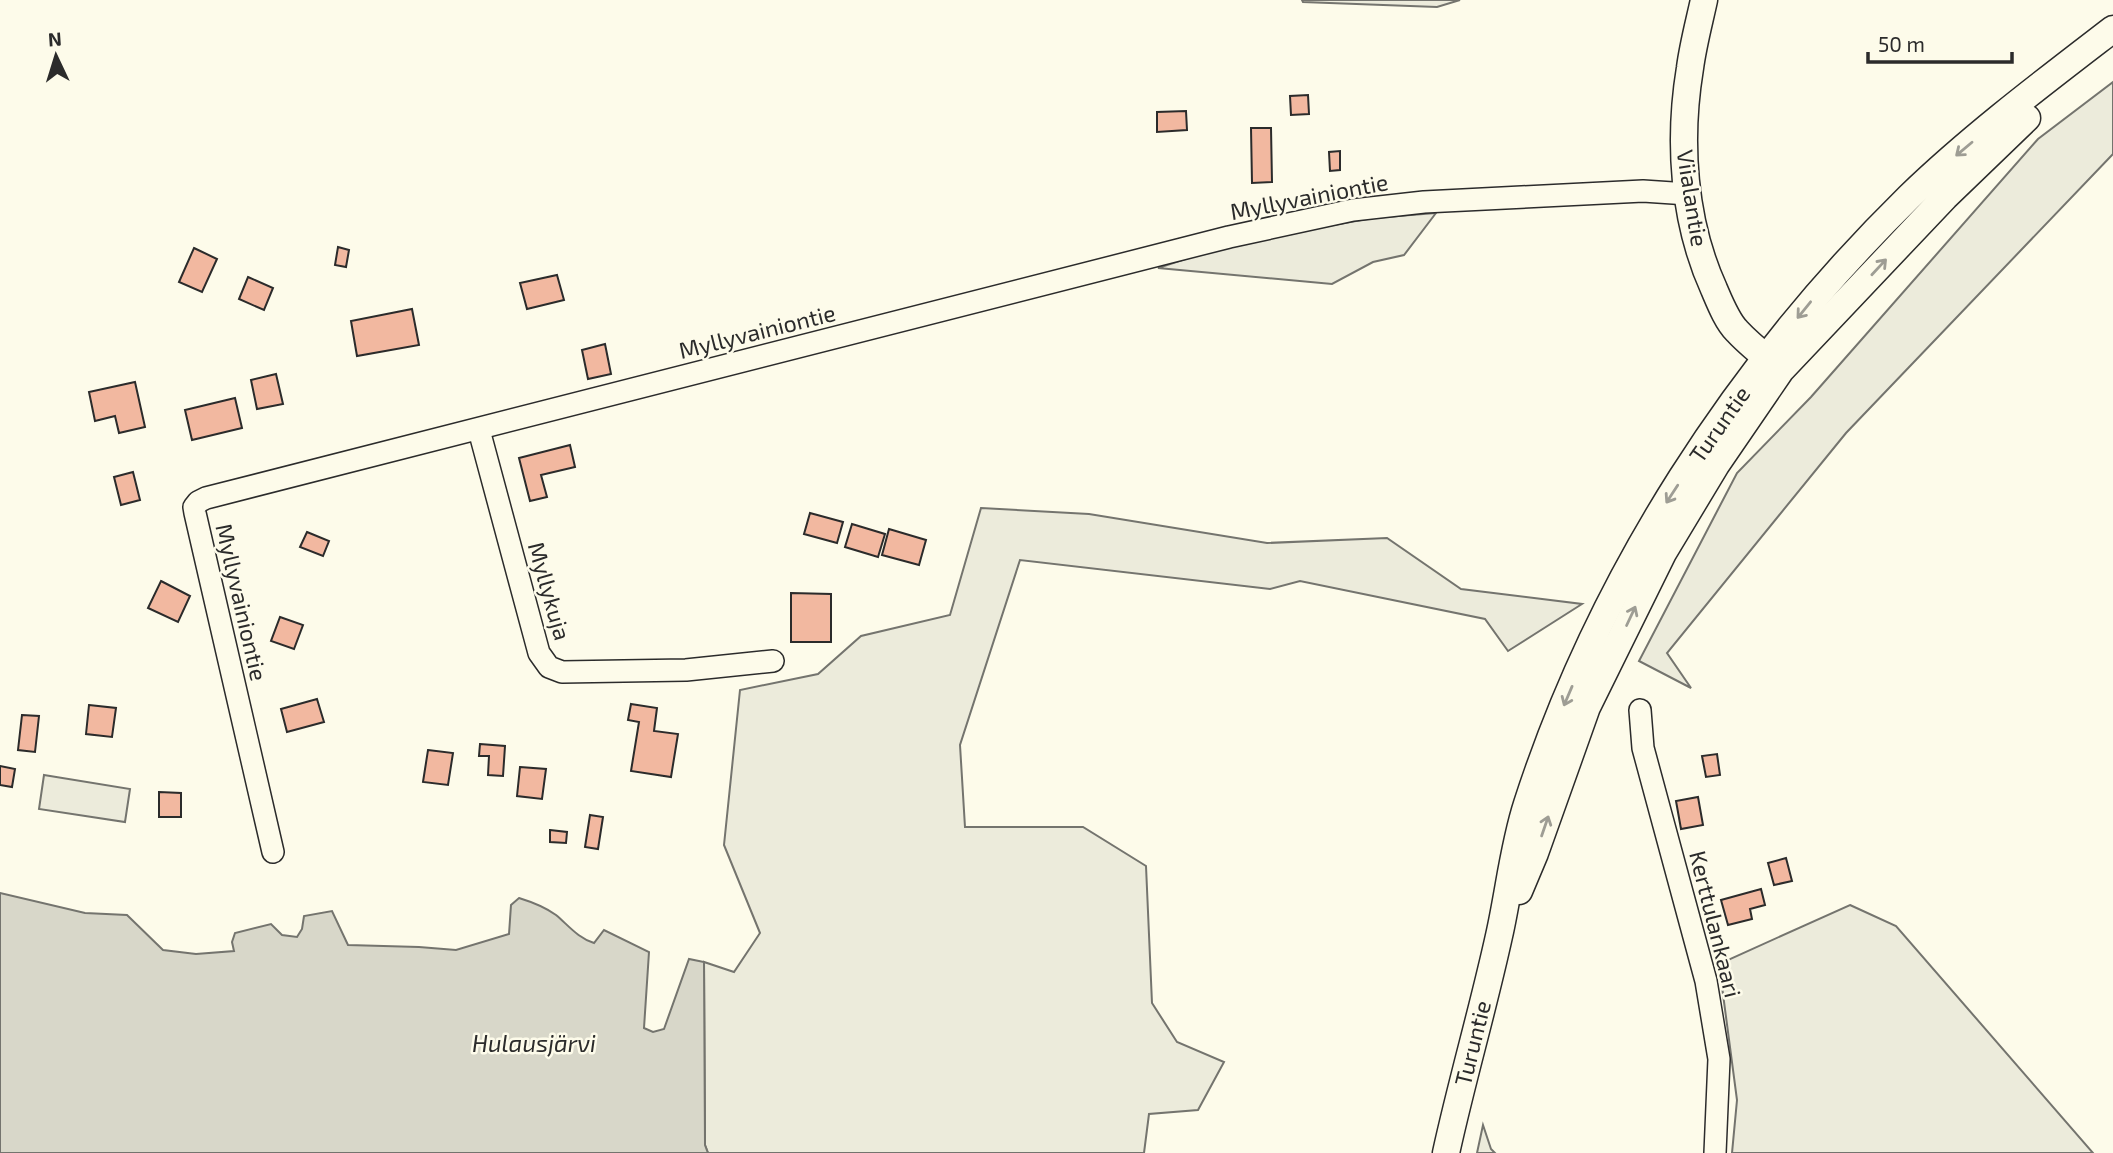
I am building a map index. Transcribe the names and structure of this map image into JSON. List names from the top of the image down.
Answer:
{
  "streets": {
    "main road": ["Viialantie", "Turuntie"],
    "street": ["Myllyvainiontie", "Myllykuja", "Kerttulankaari"]
  },
  "crossings": [
    ["Myllyvainiontie", "Viialantie"],
    ["Myllyvainiontie", "Myllykuja"],
    ["Viialantie", "Turuntie"]
  ],
  "water": ["Hulausjärvi"],
  "scale_bar": "50 m",
  "north": "top"
}
